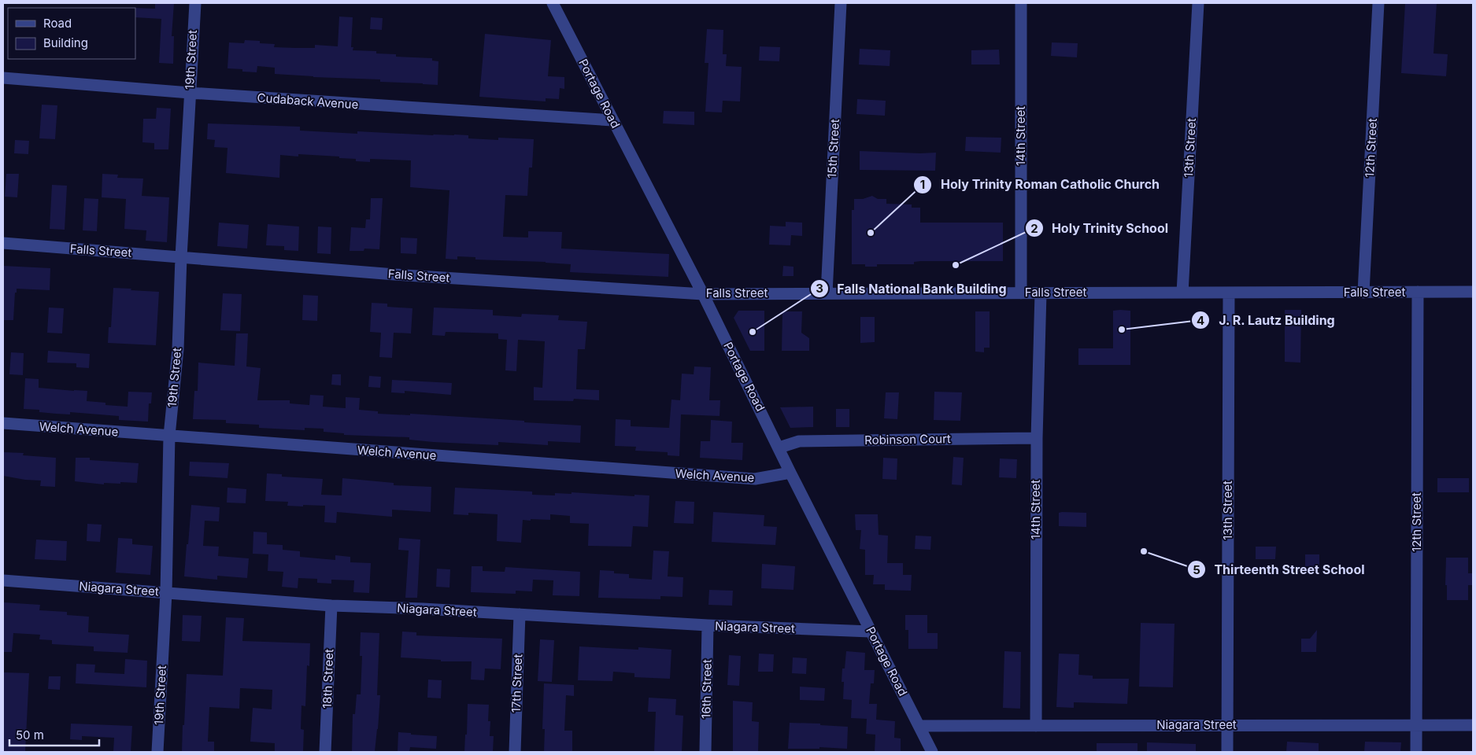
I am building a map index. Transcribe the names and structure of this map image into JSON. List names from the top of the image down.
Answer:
{
  "streets": {
    "street": [
      "19th Street",
      "Portage Road",
      "Cudaback Avenue",
      "14th Street",
      "13th Street",
      "12th Street",
      "15th Street",
      "Falls Street",
      "Welch Avenue",
      "Robinson Court",
      "Niagara Street",
      "18th Street",
      "17th Street",
      "16th Street"
    ]
  },
  "crossings": [
    ["19th Street", "Cudaback Avenue"],
    ["19th Street", "Falls Street"],
    ["19th Street", "Welch Avenue"],
    ["19th Street", "Niagara Street"],
    ["Portage Road", "Cudaback Avenue"],
    ["Portage Road", "Falls Street"],
    ["Portage Road", "Welch Avenue"],
    ["Portage Road", "Robinson Court"],
    ["Portage Road", "Niagara Street"],
    ["14th Street", "Falls Street"],
    ["14th Street", "Robinson Court"],
    ["14th Street", "Niagara Street"],
    ["13th Street", "Falls Street"],
    ["13th Street", "Niagara Street"],
    ["12th Street", "Falls Street"],
    ["12th Street", "Niagara Street"],
    ["15th Street", "Falls Street"],
    ["Niagara Street", "18th Street"],
    ["Niagara Street", "17th Street"],
    ["Niagara Street", "16th Street"]
  ],
  "places": [
    "Holy Trinity Roman Catholic Church",
    "Holy Trinity School",
    "J. R. Lautz Building",
    "Falls National Bank Building",
    "Thirteenth Street School"
  ],
  "legend": ["Road", "Building"],
  "scale_bar": "50 m"
}
